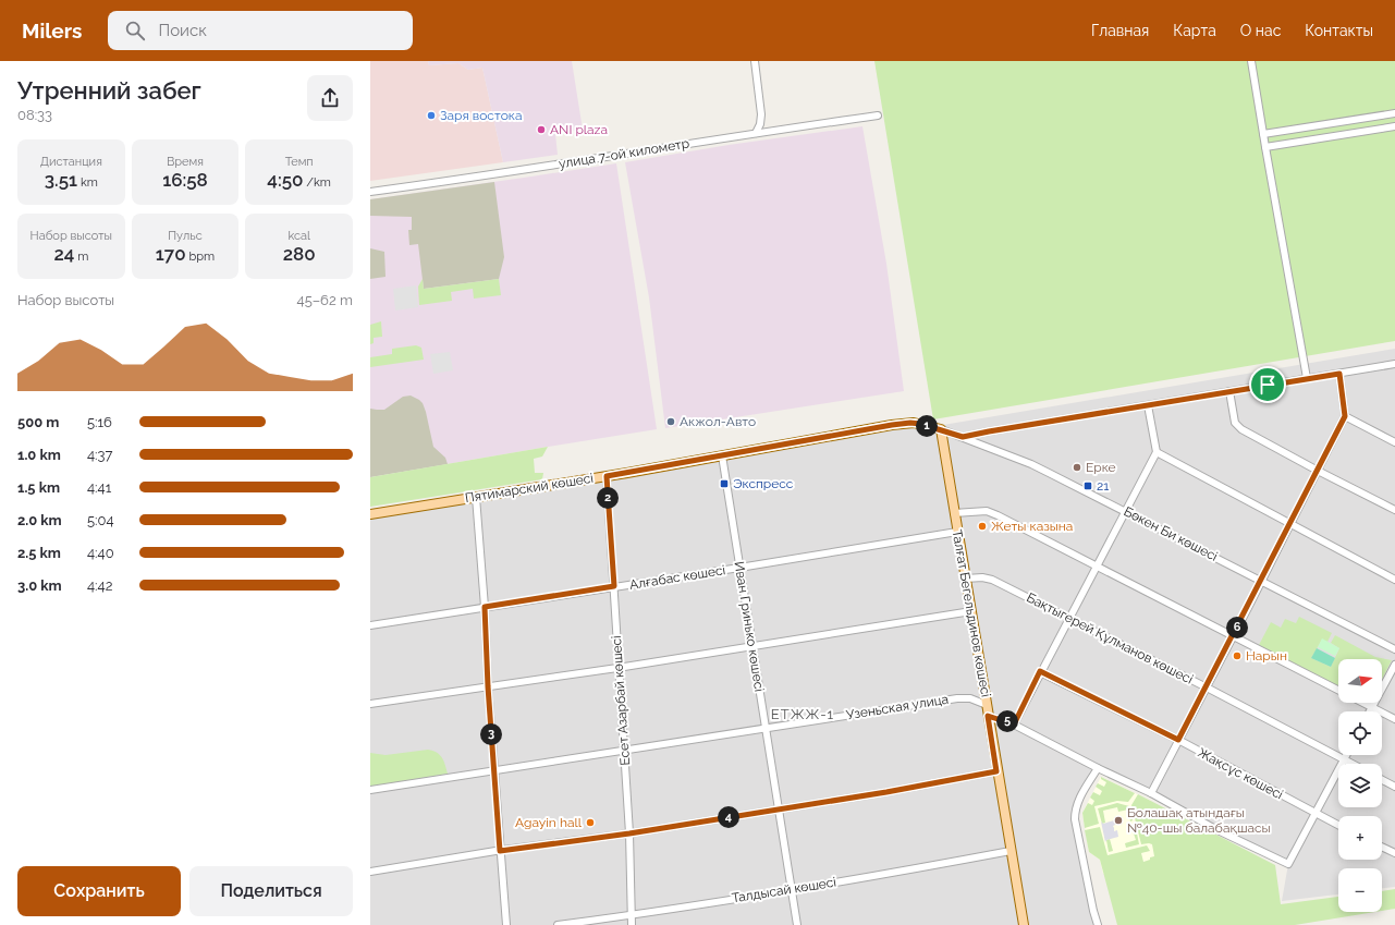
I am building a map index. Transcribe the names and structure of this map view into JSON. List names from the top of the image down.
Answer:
{
  "streets": {
    "main road": ["Пятимарский көшесі", "Талғат Бегельдинов көшесі"],
    "street": [
      "улица 7-ой километр",
      "Бөкен Би көшесі",
      "Алғабас көшесі",
      "Иван Гринько көшесі",
      "Бақтыгерей Құлманов көшесі",
      "Есет Азарбай көшесі",
      "Узеньская улица",
      "Жақсұс көшесі",
      "Талдысай көшесі"
    ]
  },
  "crossings": [
    ["Пятимарский көшесі", "Бөкен Би көшесі"],
    ["Пятимарский көшесі", "Талғат Бегельдинов көшесі"],
    ["Пятимарский көшесі", "Иван Гринько көшесі"],
    ["Пятимарский көшесі", "Есет Азарбай көшесі"],
    ["Бөкен Би көшесі", "Талғат Бегельдинов көшесі"],
    ["Алғабас көшесі", "Талғат Бегельдинов көшесі"],
    ["Алғабас көшесі", "Иван Гринько көшесі"],
    ["Алғабас көшесі", "Есет Азарбай көшесі"],
    ["Талғат Бегельдинов көшесі", "Бақтыгерей Құлманов көшесі"],
    ["Талғат Бегельдинов көшесі", "Узеньская улица"],
    ["Талғат Бегельдинов көшесі", "Талдысай көшесі"],
    ["Иван Гринько көшесі", "Узеньская улица"],
    ["Иван Гринько көшесі", "Талдысай көшесі"],
    ["Есет Азарбай көшесі", "Узеньская улица"],
    ["Есет Азарбай көшесі", "Талдысай көшесі"]
  ],
  "districts": ["ЕТЖЖ-1"],
  "places": {
    "other": [
      "Заря востока",
      "ANI plaza",
      "Акжол-Авто",
      "Ерке",
      "Жеты казына",
      "Нарын",
      "Болашақ атындағы №40-шы балабақшасы",
      "Agayin hall"
    ],
    "transit": ["Экспресс", "21"]
  },
  "north": "right",
  "page": {
    "header": "Milers",
    "search": "Поиск",
    "nav": [
      "Главная",
      "Карта",
      "О нас",
      "Контакты"
    ],
    "heading": ["Утренний забег", "08:33"],
    "stats": [
      ["Дистанция", "3.51 km"],
      ["Время", "16:58"],
      ["Темп", "4:50 /km"],
      ["Набор высоты", "24 m"],
      ["Пульс", "170 bpm"],
      ["kcal", "280"]
    ],
    "chart": ["Набор высоты", "45–62 m"],
    "list": [
      {
        "name": "500 m",
        "note": "5:16"
      },
      {
        "name": "1.0 km",
        "note": "4:37"
      },
      {
        "name": "1.5 km",
        "note": "4:41"
      },
      {
        "name": "2.0 km",
        "note": "5:04"
      },
      {
        "name": "2.5 km",
        "note": "4:40"
      },
      {
        "name": "3.0 km",
        "note": "4:42"
      }
    ],
    "pins": [
      "1",
      "2",
      "6",
      "5",
      "3",
      "4"
    ],
    "map_buttons": ["+", "−"],
    "buttons": ["Сохранить", "Поделиться"]
  }
}
